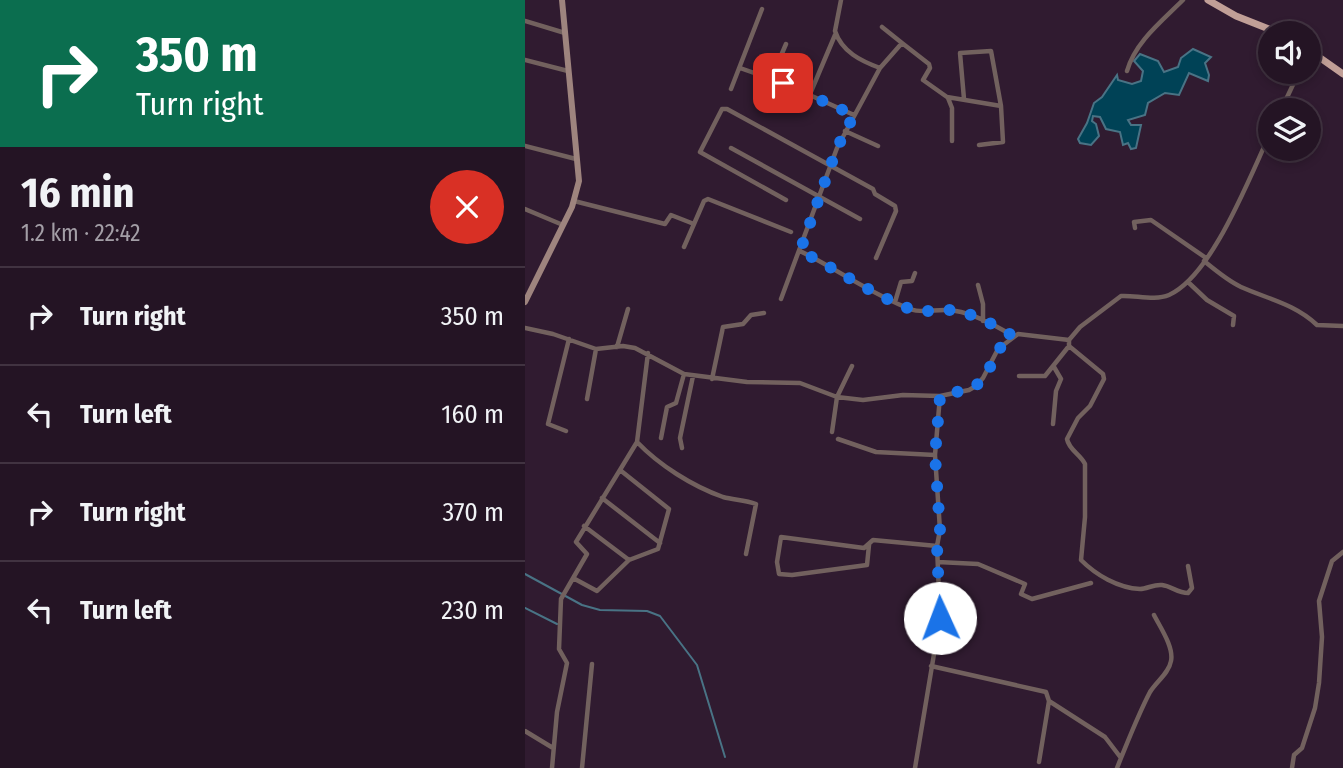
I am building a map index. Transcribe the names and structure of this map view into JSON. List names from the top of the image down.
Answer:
{
  "page": {
    "turn": ["350 m", "Turn right"],
    "heading": ["16 min", "1.2 km · 22:42"],
    "list": [
      {
        "name": "Turn right",
        "value": "350 m"
      },
      {
        "name": "Turn left",
        "value": "160 m"
      },
      {
        "name": "Turn right",
        "value": "370 m"
      },
      {
        "name": "Turn left",
        "value": "230 m"
      }
    ]
  }
}
